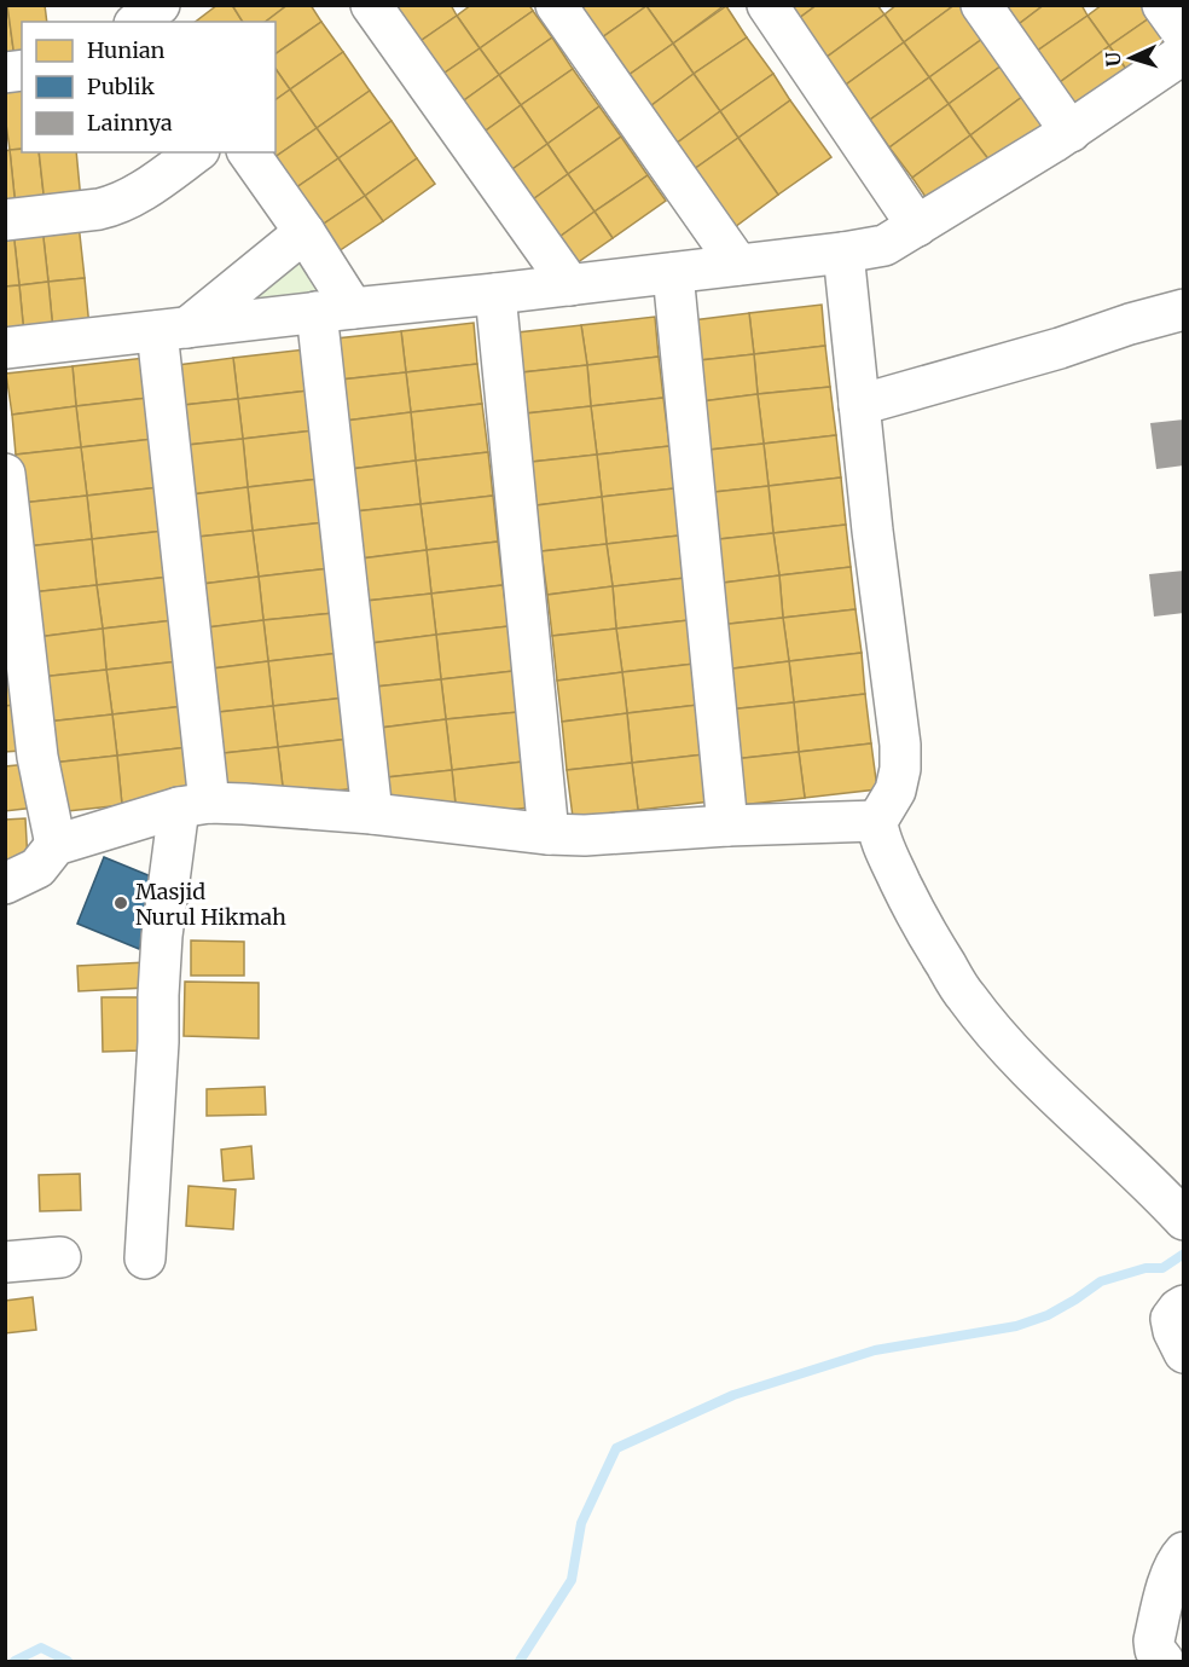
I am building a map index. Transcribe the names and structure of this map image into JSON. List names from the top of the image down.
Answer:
{
  "places": ["Masjid Nurul Hikmah"],
  "legend": ["Hunian", "Publik", "Lainnya"],
  "north": "left"
}
